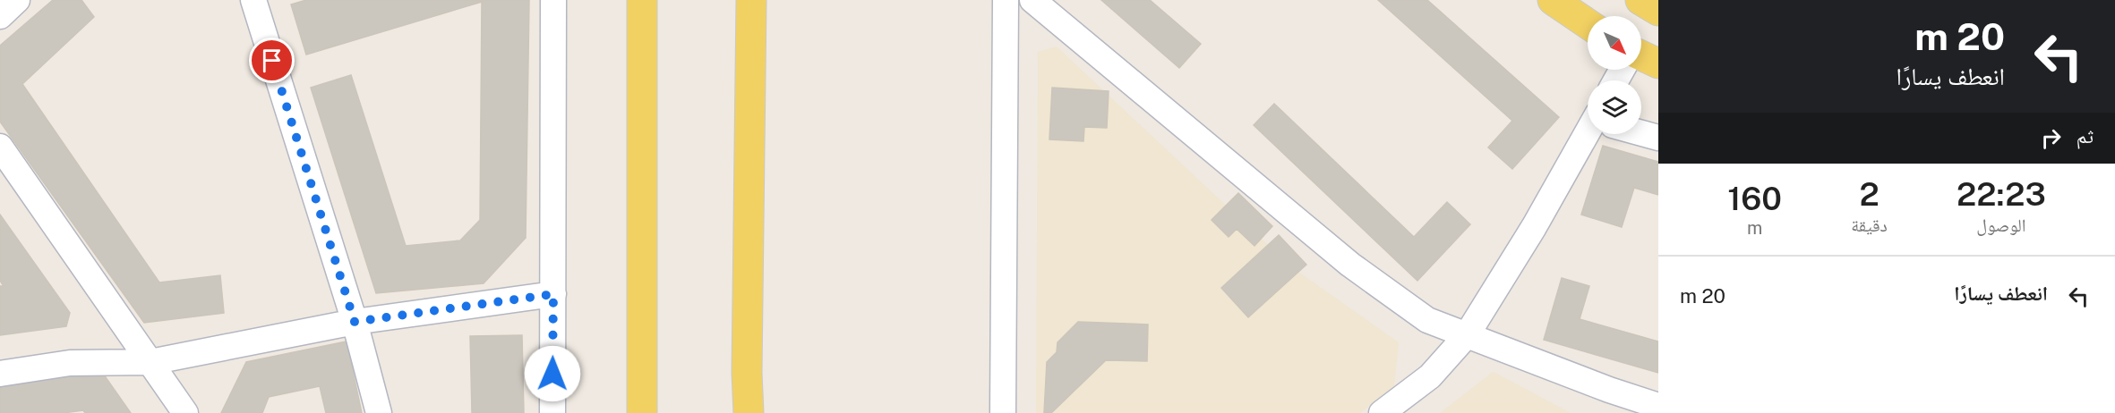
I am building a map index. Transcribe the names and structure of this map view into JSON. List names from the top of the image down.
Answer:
{
  "north": "bottom right",
  "page": {
    "turn": ["20 m", "انعطف يسارًا"],
    "then": "ثم",
    "eta": [
      "22:23",
      "الوصول",
      "2",
      "دقيقة",
      "160",
      "m"
    ],
    "list": [
      {
        "name": "انعطف يسارًا",
        "value": "20 m"
      }
    ]
  }
}
